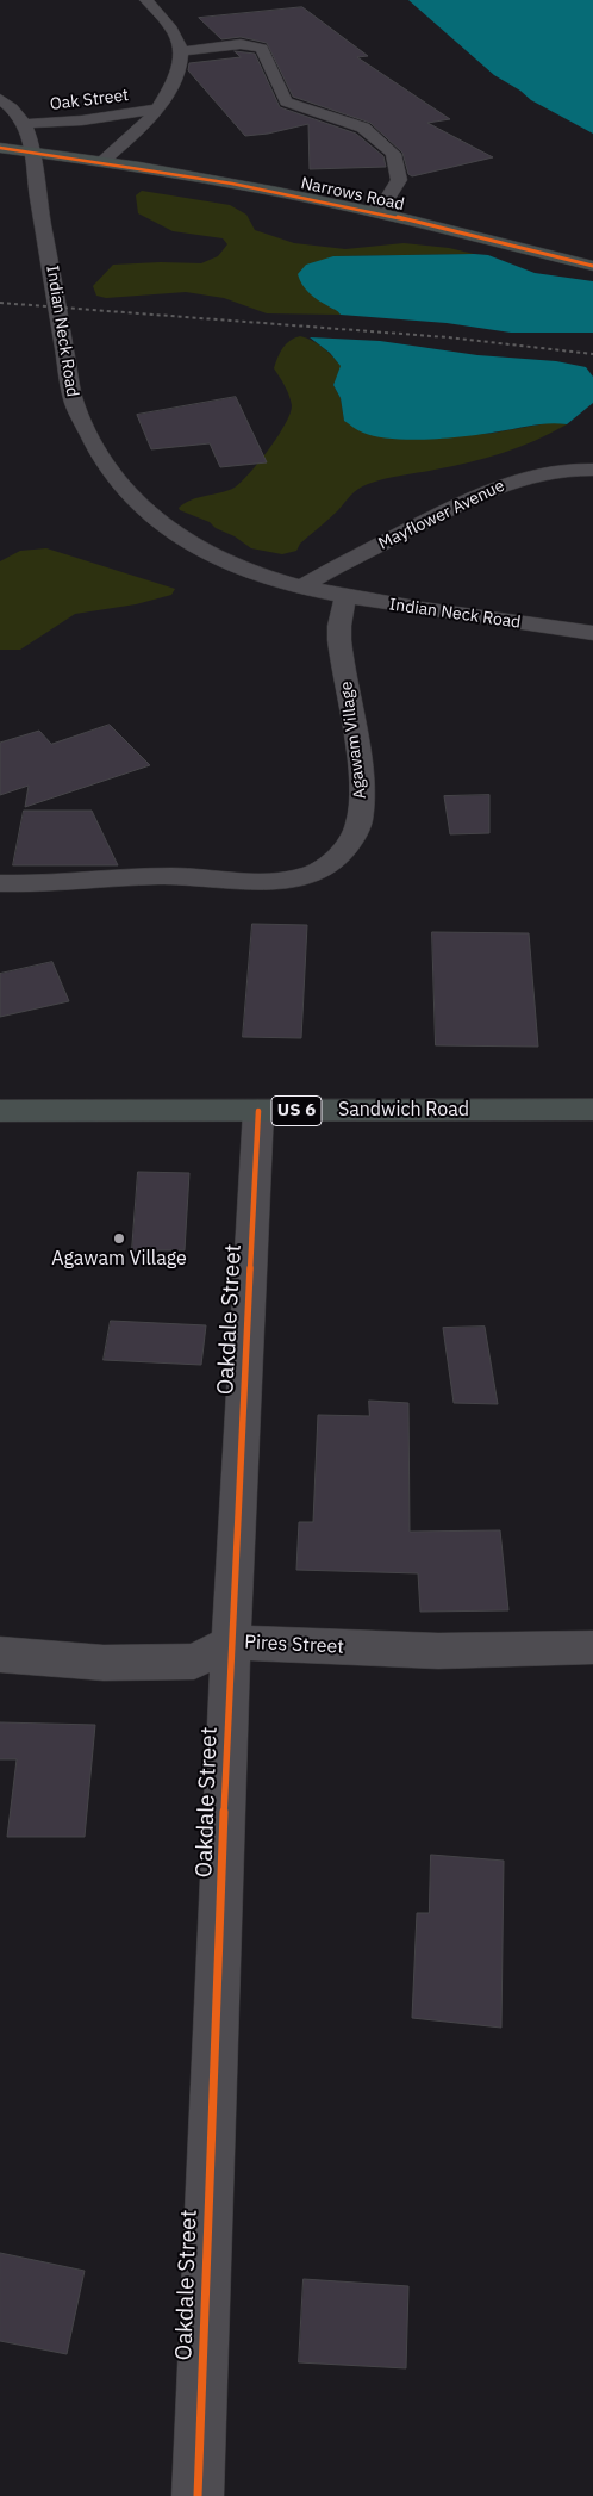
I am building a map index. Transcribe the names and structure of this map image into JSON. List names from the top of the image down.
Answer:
{
  "streets": {
    "main road": ["Narrows Road", "Sandwich Road", "US 6"],
    "street": [
      "Oak Street",
      "Indian Neck Road",
      "Mayflower Avenue",
      "Agawam Village",
      "Oakdale Street",
      "Pires Street"
    ]
  },
  "crossings": [
    ["Oak Street", "Narrows Road"],
    ["Oak Street", "Indian Neck Road"],
    ["Narrows Road", "Indian Neck Road"],
    ["Indian Neck Road", "Mayflower Avenue"],
    ["Indian Neck Road", "Agawam Village"],
    ["Sandwich Road", "Oakdale Street"],
    ["Oakdale Street", "Pires Street"]
  ],
  "places": ["Agawam Village"]
}
